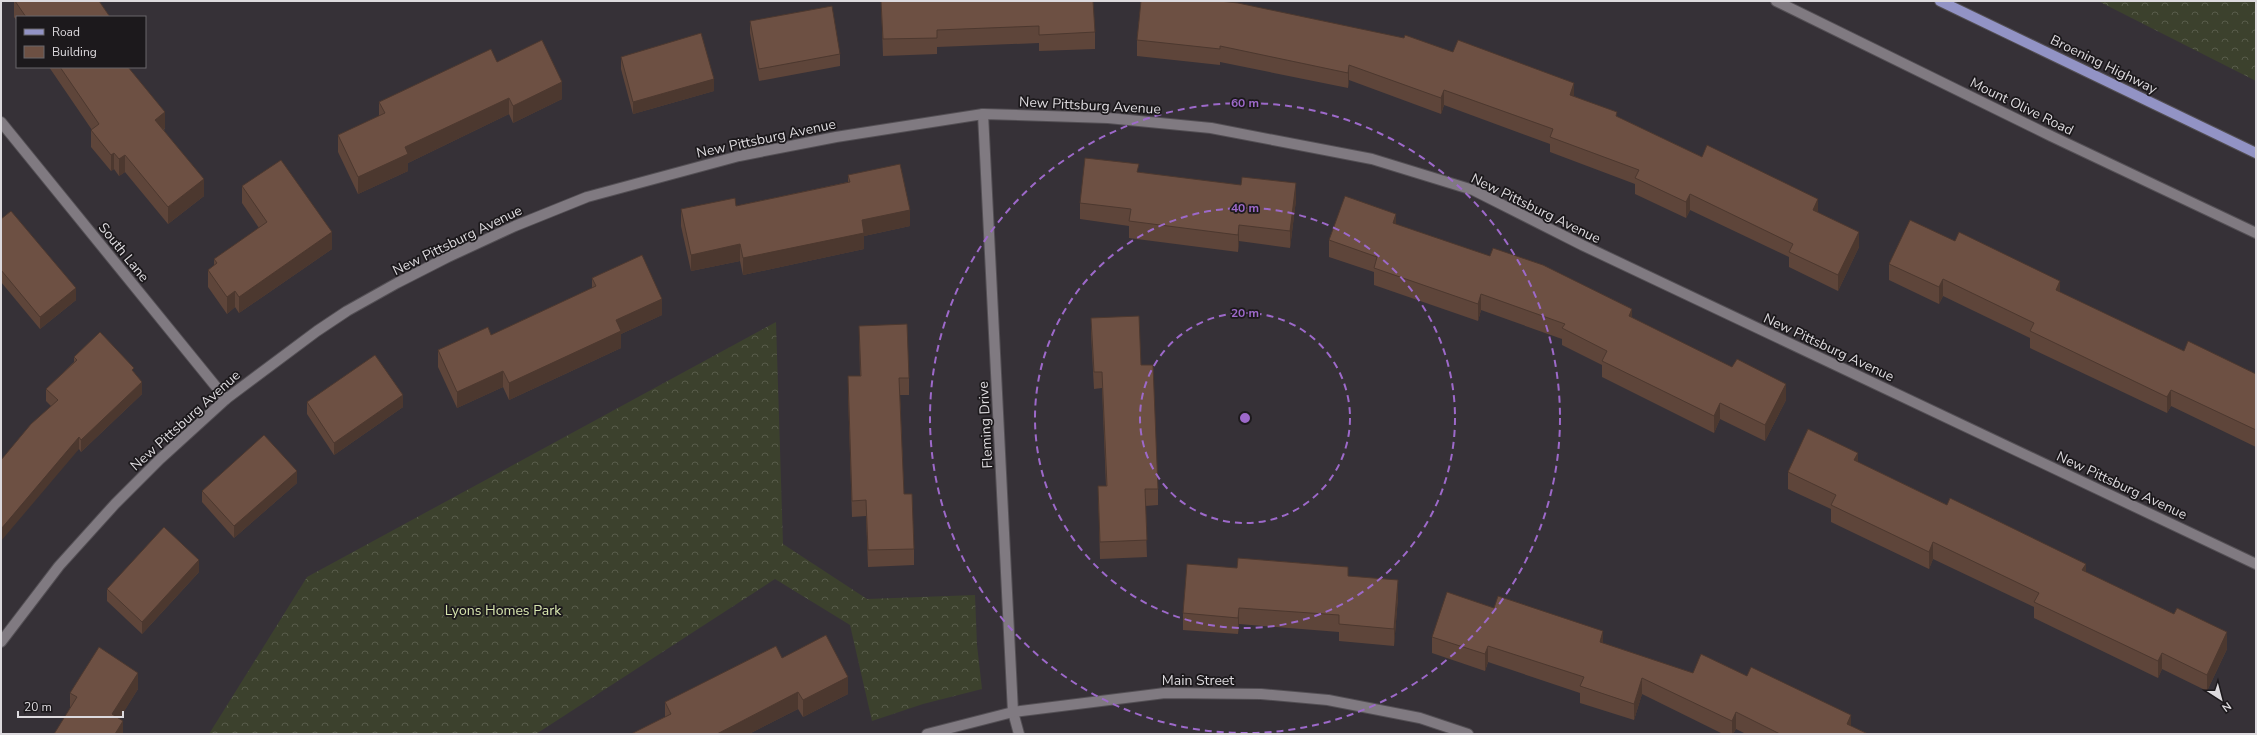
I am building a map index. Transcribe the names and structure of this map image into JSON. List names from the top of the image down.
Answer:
{
  "streets": {
    "main road": ["Broening Highway"],
    "street": [
      "New Pittsburg Avenue",
      "Mount Olive Road",
      "South Lane",
      "Fleming Drive",
      "Main Street"
    ]
  },
  "crossings": [
    ["New Pittsburg Avenue", "South Lane"],
    ["New Pittsburg Avenue", "Fleming Drive"],
    ["Fleming Drive", "Main Street"]
  ],
  "parks": ["Lyons Homes Park"],
  "legend": ["Road", "Building"],
  "scale_bar": "20 m",
  "north": "bottom right",
  "rings": ["60 m", "40 m", "20 m"]
}
